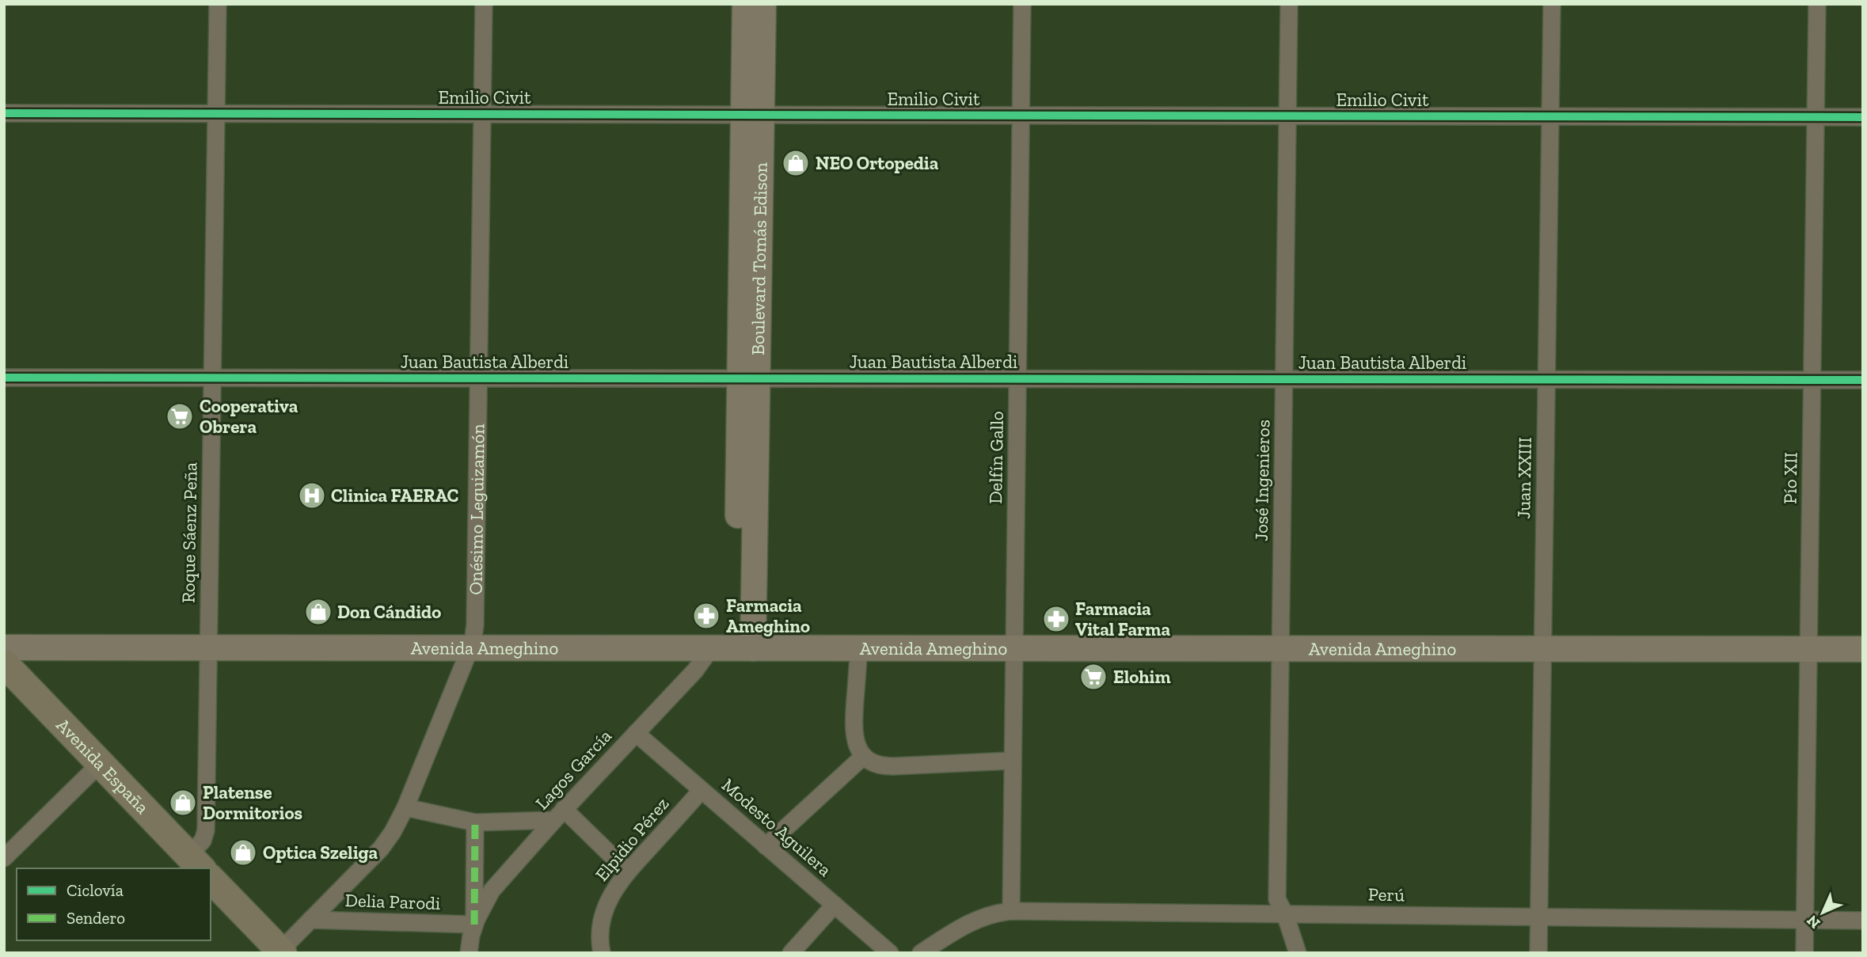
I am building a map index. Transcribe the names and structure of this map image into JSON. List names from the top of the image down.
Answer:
{
  "streets": {
    "main road": ["Boulevard Tomás Edison", "Avenida Ameghino", "Avenida España"],
    "street": [
      "Emilio Civit",
      "Juan Bautista Alberdi",
      "Delfín Gallo",
      "Juan XXIII",
      "Pío XII",
      "José Ingenieros",
      "Onésimo Leguizamón",
      "Roque Sáenz Peña",
      "Lagos García",
      "Modesto Aguilera",
      "Elpidio Pérez",
      "Perú",
      "Delia Parodi"
    ]
  },
  "crossings": [
    ["Emilio Civit", "Boulevard Tomás Edison"],
    ["Emilio Civit", "Delfín Gallo"],
    ["Emilio Civit", "Juan XXIII"],
    ["Emilio Civit", "Pío XII"],
    ["Emilio Civit", "José Ingenieros"],
    ["Emilio Civit", "Onésimo Leguizamón"],
    ["Emilio Civit", "Roque Sáenz Peña"],
    ["Boulevard Tomás Edison", "Juan Bautista Alberdi"],
    ["Boulevard Tomás Edison", "Avenida Ameghino"],
    ["Juan Bautista Alberdi", "Delfín Gallo"],
    ["Juan Bautista Alberdi", "Juan XXIII"],
    ["Juan Bautista Alberdi", "Pío XII"],
    ["Juan Bautista Alberdi", "José Ingenieros"],
    ["Juan Bautista Alberdi", "Onésimo Leguizamón"],
    ["Juan Bautista Alberdi", "Roque Sáenz Peña"],
    ["Delfín Gallo", "Avenida Ameghino"],
    ["Delfín Gallo", "Perú"],
    ["Juan XXIII", "Avenida Ameghino"],
    ["Juan XXIII", "Perú"],
    ["Pío XII", "Avenida Ameghino"],
    ["Pío XII", "Perú"],
    ["José Ingenieros", "Avenida Ameghino"],
    ["José Ingenieros", "Perú"],
    ["Onésimo Leguizamón", "Avenida Ameghino"],
    ["Onésimo Leguizamón", "Delia Parodi"],
    ["Roque Sáenz Peña", "Avenida Ameghino"],
    ["Roque Sáenz Peña", "Avenida España"],
    ["Avenida Ameghino", "Avenida España"],
    ["Avenida Ameghino", "Lagos García"],
    ["Lagos García", "Modesto Aguilera"],
    ["Lagos García", "Delia Parodi"],
    ["Modesto Aguilera", "Elpidio Pérez"]
  ],
  "places": {
    "shop": [
      "NEO Ortopedia",
      "Don Cándido",
      "Platense Dormitorios",
      "Optica Szeliga"
    ],
    "supermarket": ["Cooperativa Obrera", "Elohim"],
    "hospital": ["Clinica FAERAC"],
    "pharmacy": ["Farmacia Ameghino", "Farmacia Vital Farma"]
  },
  "legend": ["Ciclovía", "Sendero"],
  "north": "bottom left"
}
